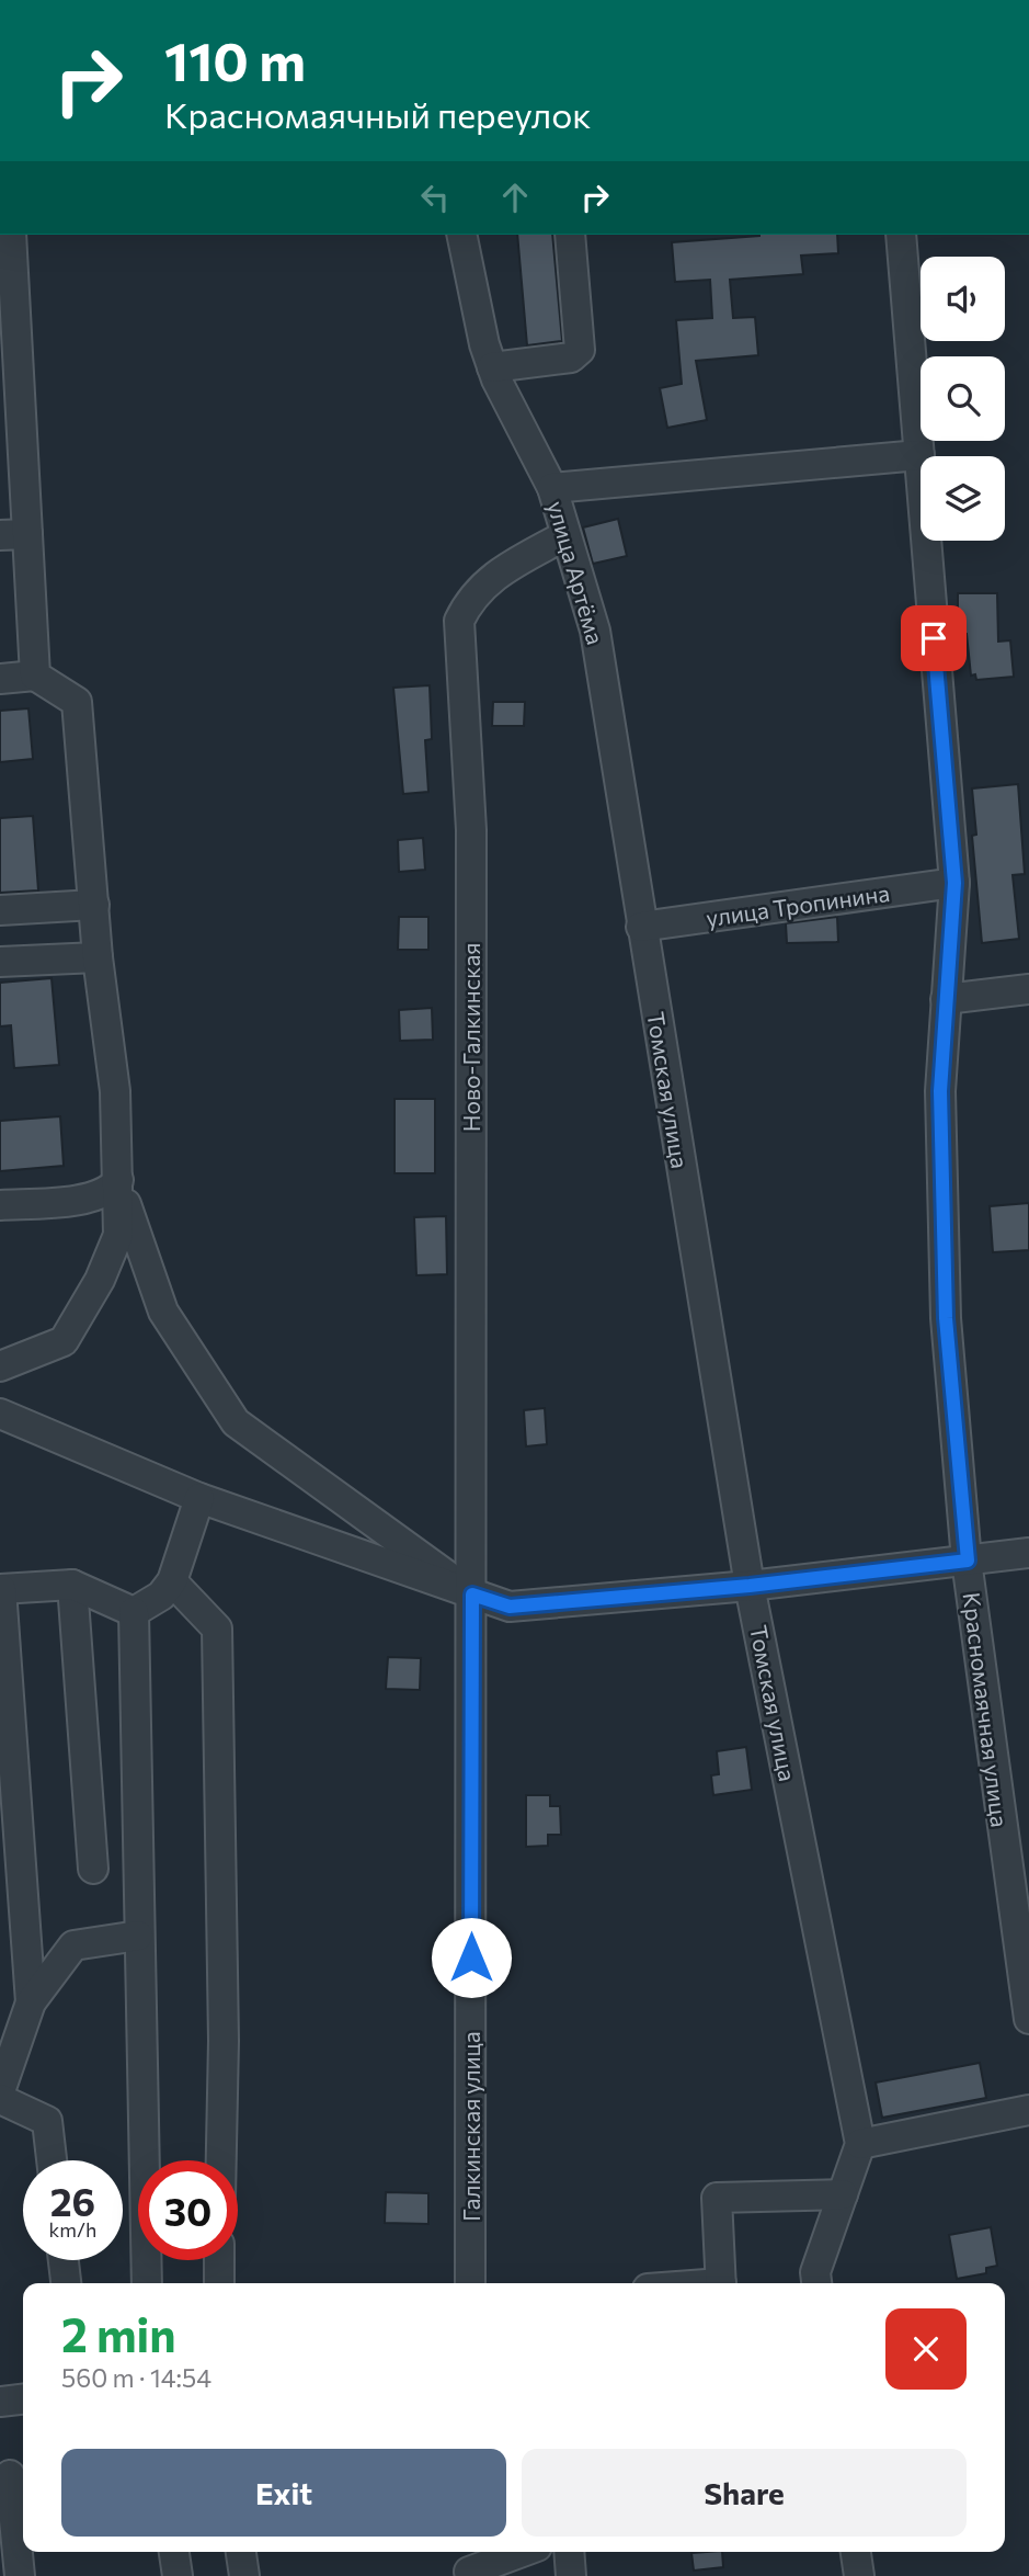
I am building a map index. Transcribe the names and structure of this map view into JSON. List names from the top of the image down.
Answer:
{
  "streets": {
    "street": [
      "улица Артёма",
      "улица Тропинина",
      "Ново-Галкинская",
      "Томская улица",
      "Красномаячная улица",
      "Галкинская улица"
    ]
  },
  "crossings": [
    ["улица Артёма", "улица Тропинина"],
    ["улица Артёма", "Ново-Галкинская"],
    ["улица Артёма", "Томская улица"],
    ["улица Тропинина", "Томская улица"],
    ["улица Тропинина", "Красномаячная улица"],
    ["Ново-Галкинская", "Галкинская улица"]
  ],
  "page": {
    "turn": ["110 m", "Красномаячный переулок"],
    "speed": "26 km/h",
    "limit": "30",
    "heading": ["2 min", "560 m · 14:54"],
    "buttons": ["Exit", "Share"]
  }
}
